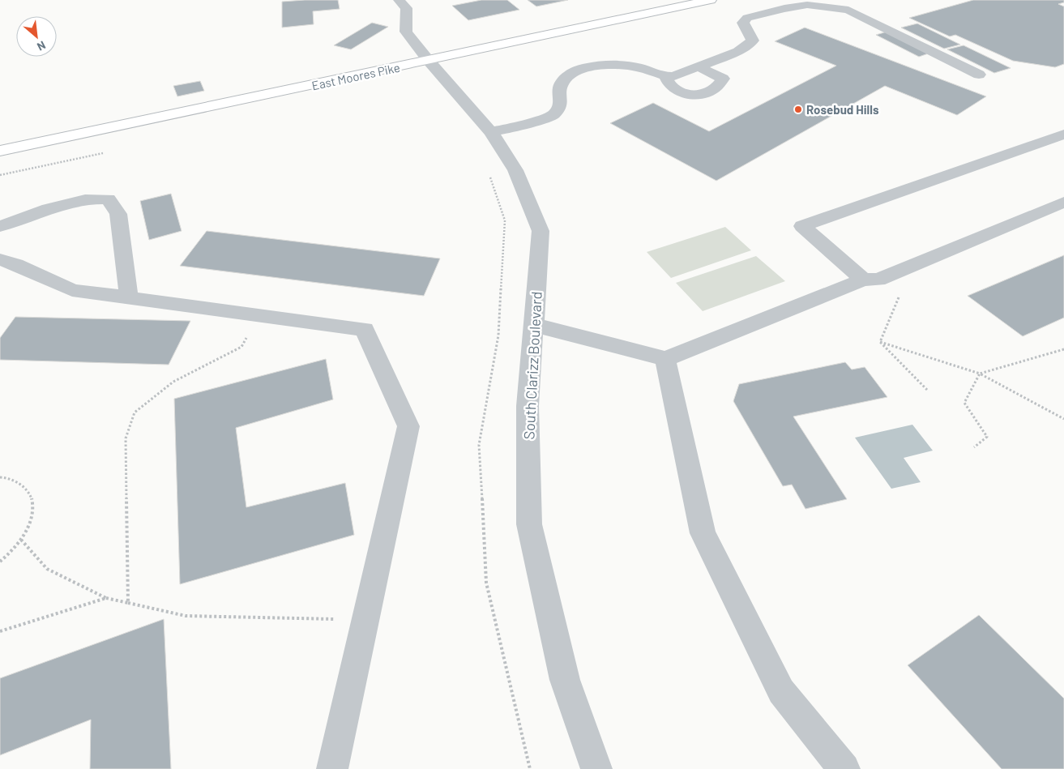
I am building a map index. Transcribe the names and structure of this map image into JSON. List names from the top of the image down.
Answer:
{
  "streets": {
    "main road": ["East Moores Pike"],
    "street": ["South Clarizz Boulevard"]
  },
  "crossings": [
    ["East Moores Pike", "South Clarizz Boulevard"]
  ],
  "places": ["Rosebud Hills"],
  "north": "bottom right"
}
